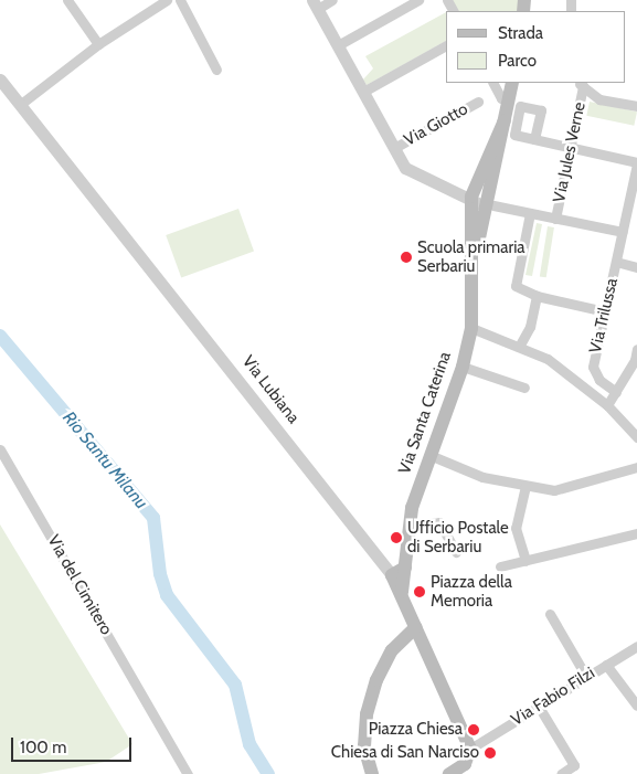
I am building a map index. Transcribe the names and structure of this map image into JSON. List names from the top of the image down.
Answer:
{
  "streets": {
    "main road": ["Via Lubiana", "Via Santa Caterina"],
    "street": [
      "Via Giotto",
      "Via Jules Verne",
      "Via Trilussa",
      "Via del Cimitero",
      "Via Fabio Filzi"
    ]
  },
  "crossings": [
    ["Via Lubiana", "Via Santa Caterina"],
    ["Via Lubiana", "Via Fabio Filzi"]
  ],
  "water": ["Rio Santu Milanu"],
  "places": [
    "Scuola primaria Serbariu",
    "Ufficio Postale di Serbariu",
    "Piazza della Memoria",
    "Piazza Chiesa",
    "Chiesa di San Narciso"
  ],
  "legend": ["Strada", "Parco"],
  "scale_bar": "100 m"
}
